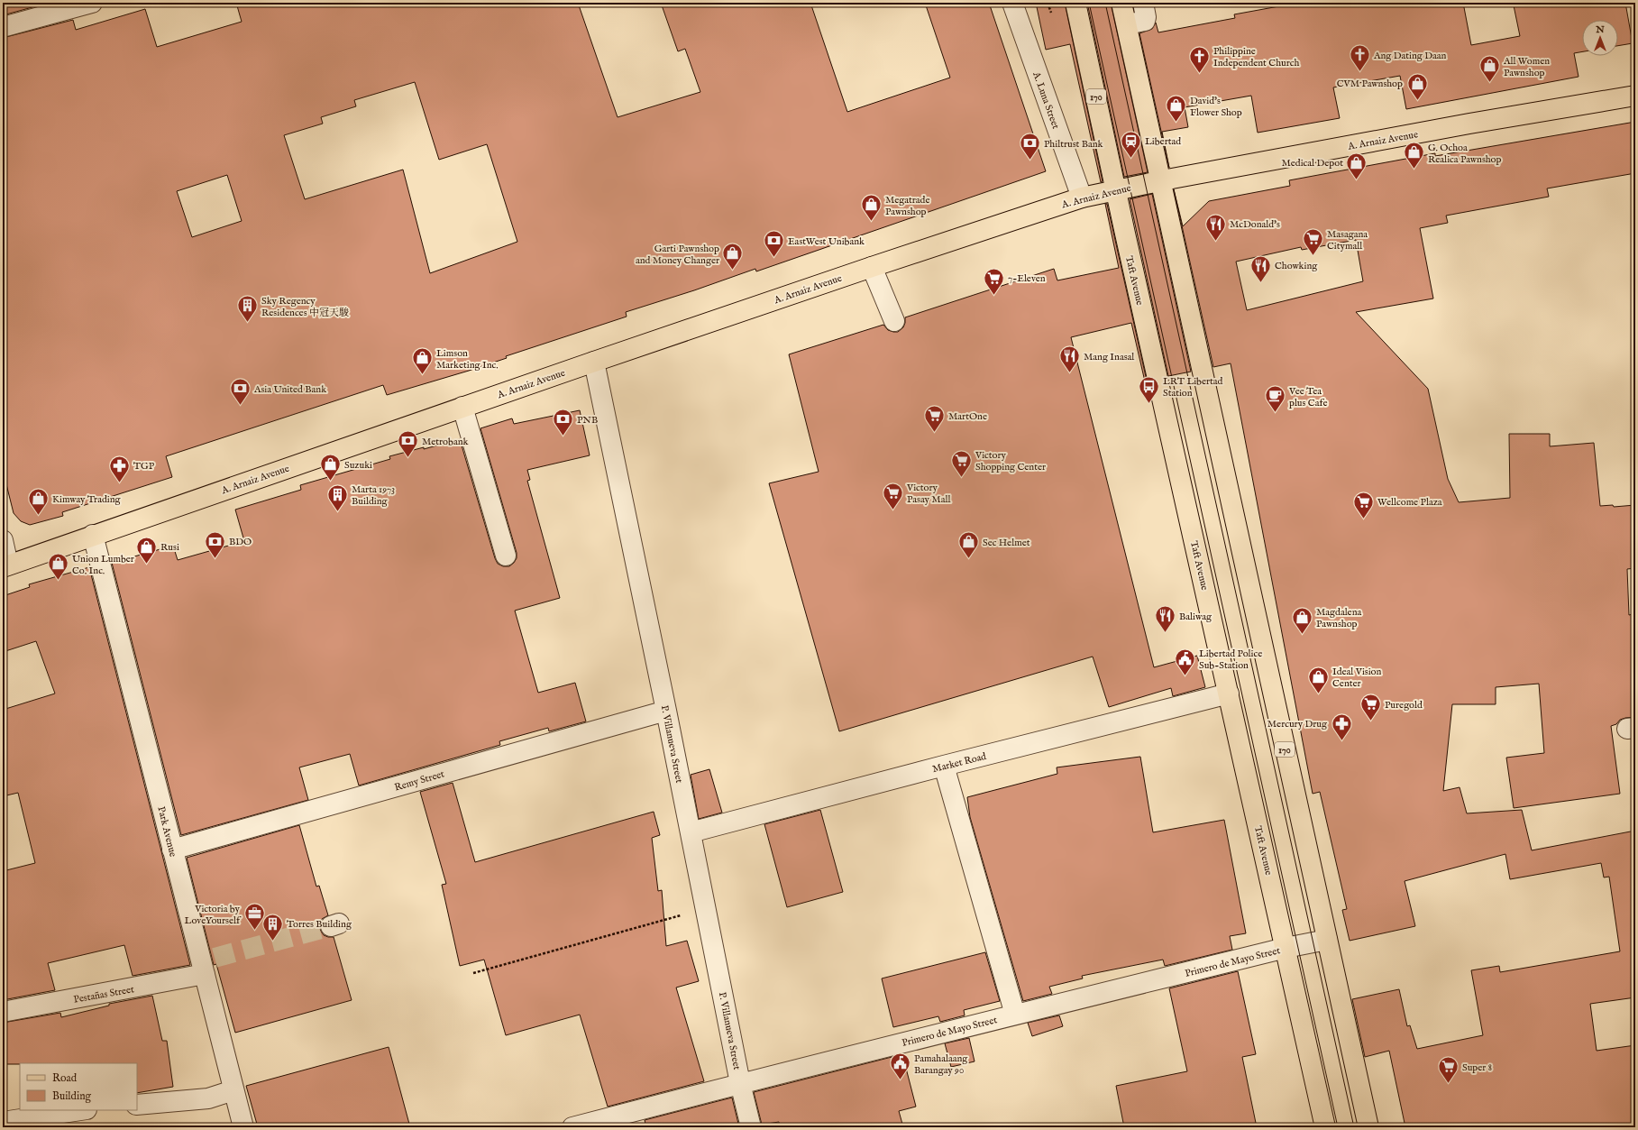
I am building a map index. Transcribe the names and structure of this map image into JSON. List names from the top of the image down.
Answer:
{
  "streets": {
    "main road": ["170", "A. Arnaiz Avenue", "Taft Avenue"],
    "street": [
      "A. Luna Street",
      "P. Villanueva Street",
      "Market Road",
      "Remy Street",
      "Park Avenue",
      "Primero de Mayo Street",
      "Pestañas Street"
    ]
  },
  "crossings": [
    ["170", "A. Arnaiz Avenue"],
    ["170", "Primero de Mayo Street"],
    ["A. Luna Street", "A. Arnaiz Avenue"],
    ["A. Arnaiz Avenue", "Taft Avenue"],
    ["A. Arnaiz Avenue", "P. Villanueva Street"],
    ["A. Arnaiz Avenue", "Park Avenue"],
    ["Taft Avenue", "Market Road"],
    ["Taft Avenue", "Primero de Mayo Street"],
    ["P. Villanueva Street", "Market Road"],
    ["P. Villanueva Street", "Remy Street"],
    ["P. Villanueva Street", "Primero de Mayo Street"],
    ["Remy Street", "Park Avenue"],
    ["Park Avenue", "Pestañas Street"]
  ],
  "places": {
    "church": ["Ang Dating Daan", "Philippine Independent Church"],
    "shop": [
      "All Women Pawnshop",
      "CVM Pawnshop",
      "David's Flower Shop",
      "G. Ochoa Realica Pawnshop",
      "Medical Depot",
      "Megatrade Pawnshop",
      "Garti Pawnshop and Money Changer",
      "Limson Marketing Inc.",
      "Suzuki",
      "Kimway Trading",
      "Sec Helmet",
      "Rusi",
      "Union Lumber Co. Inc.",
      "Magdalena Pawnshop",
      "Ideal Vision Center"
    ],
    "station": ["Libertad"],
    "bank": [
      "Philtrust Bank",
      "EastWest Unibank",
      "Asia United Bank",
      "PNB",
      "Metrobank",
      "BDO"
    ],
    "restaurant": [
      "McDonald's",
      "Chowking",
      "Mang Inasal",
      "Baliwag"
    ],
    "supermarket": [
      "Masagana Citymall",
      "7-Eleven",
      "MartOne",
      "Victory Shopping Center",
      "Victory Pasay Mall",
      "Wellcome Plaza",
      "Puregold",
      "Super 8"
    ],
    "building": ["Sky Regency Residences 中冠天駿", "Marta 1973 Building", "Torres Building"],
    "bus stop": ["LRT Libertad Station"],
    "cafe": ["Vee Tea plus Cafe"],
    "pharmacy": ["TGP", "Mercury Drug"],
    "public building": ["Libertad Police Sub-Station", "Pamahalaang Barangay 90"],
    "office": ["Victoria by LoveYourself"]
  },
  "legend": ["Road", "Building"],
  "north": "top"
}
